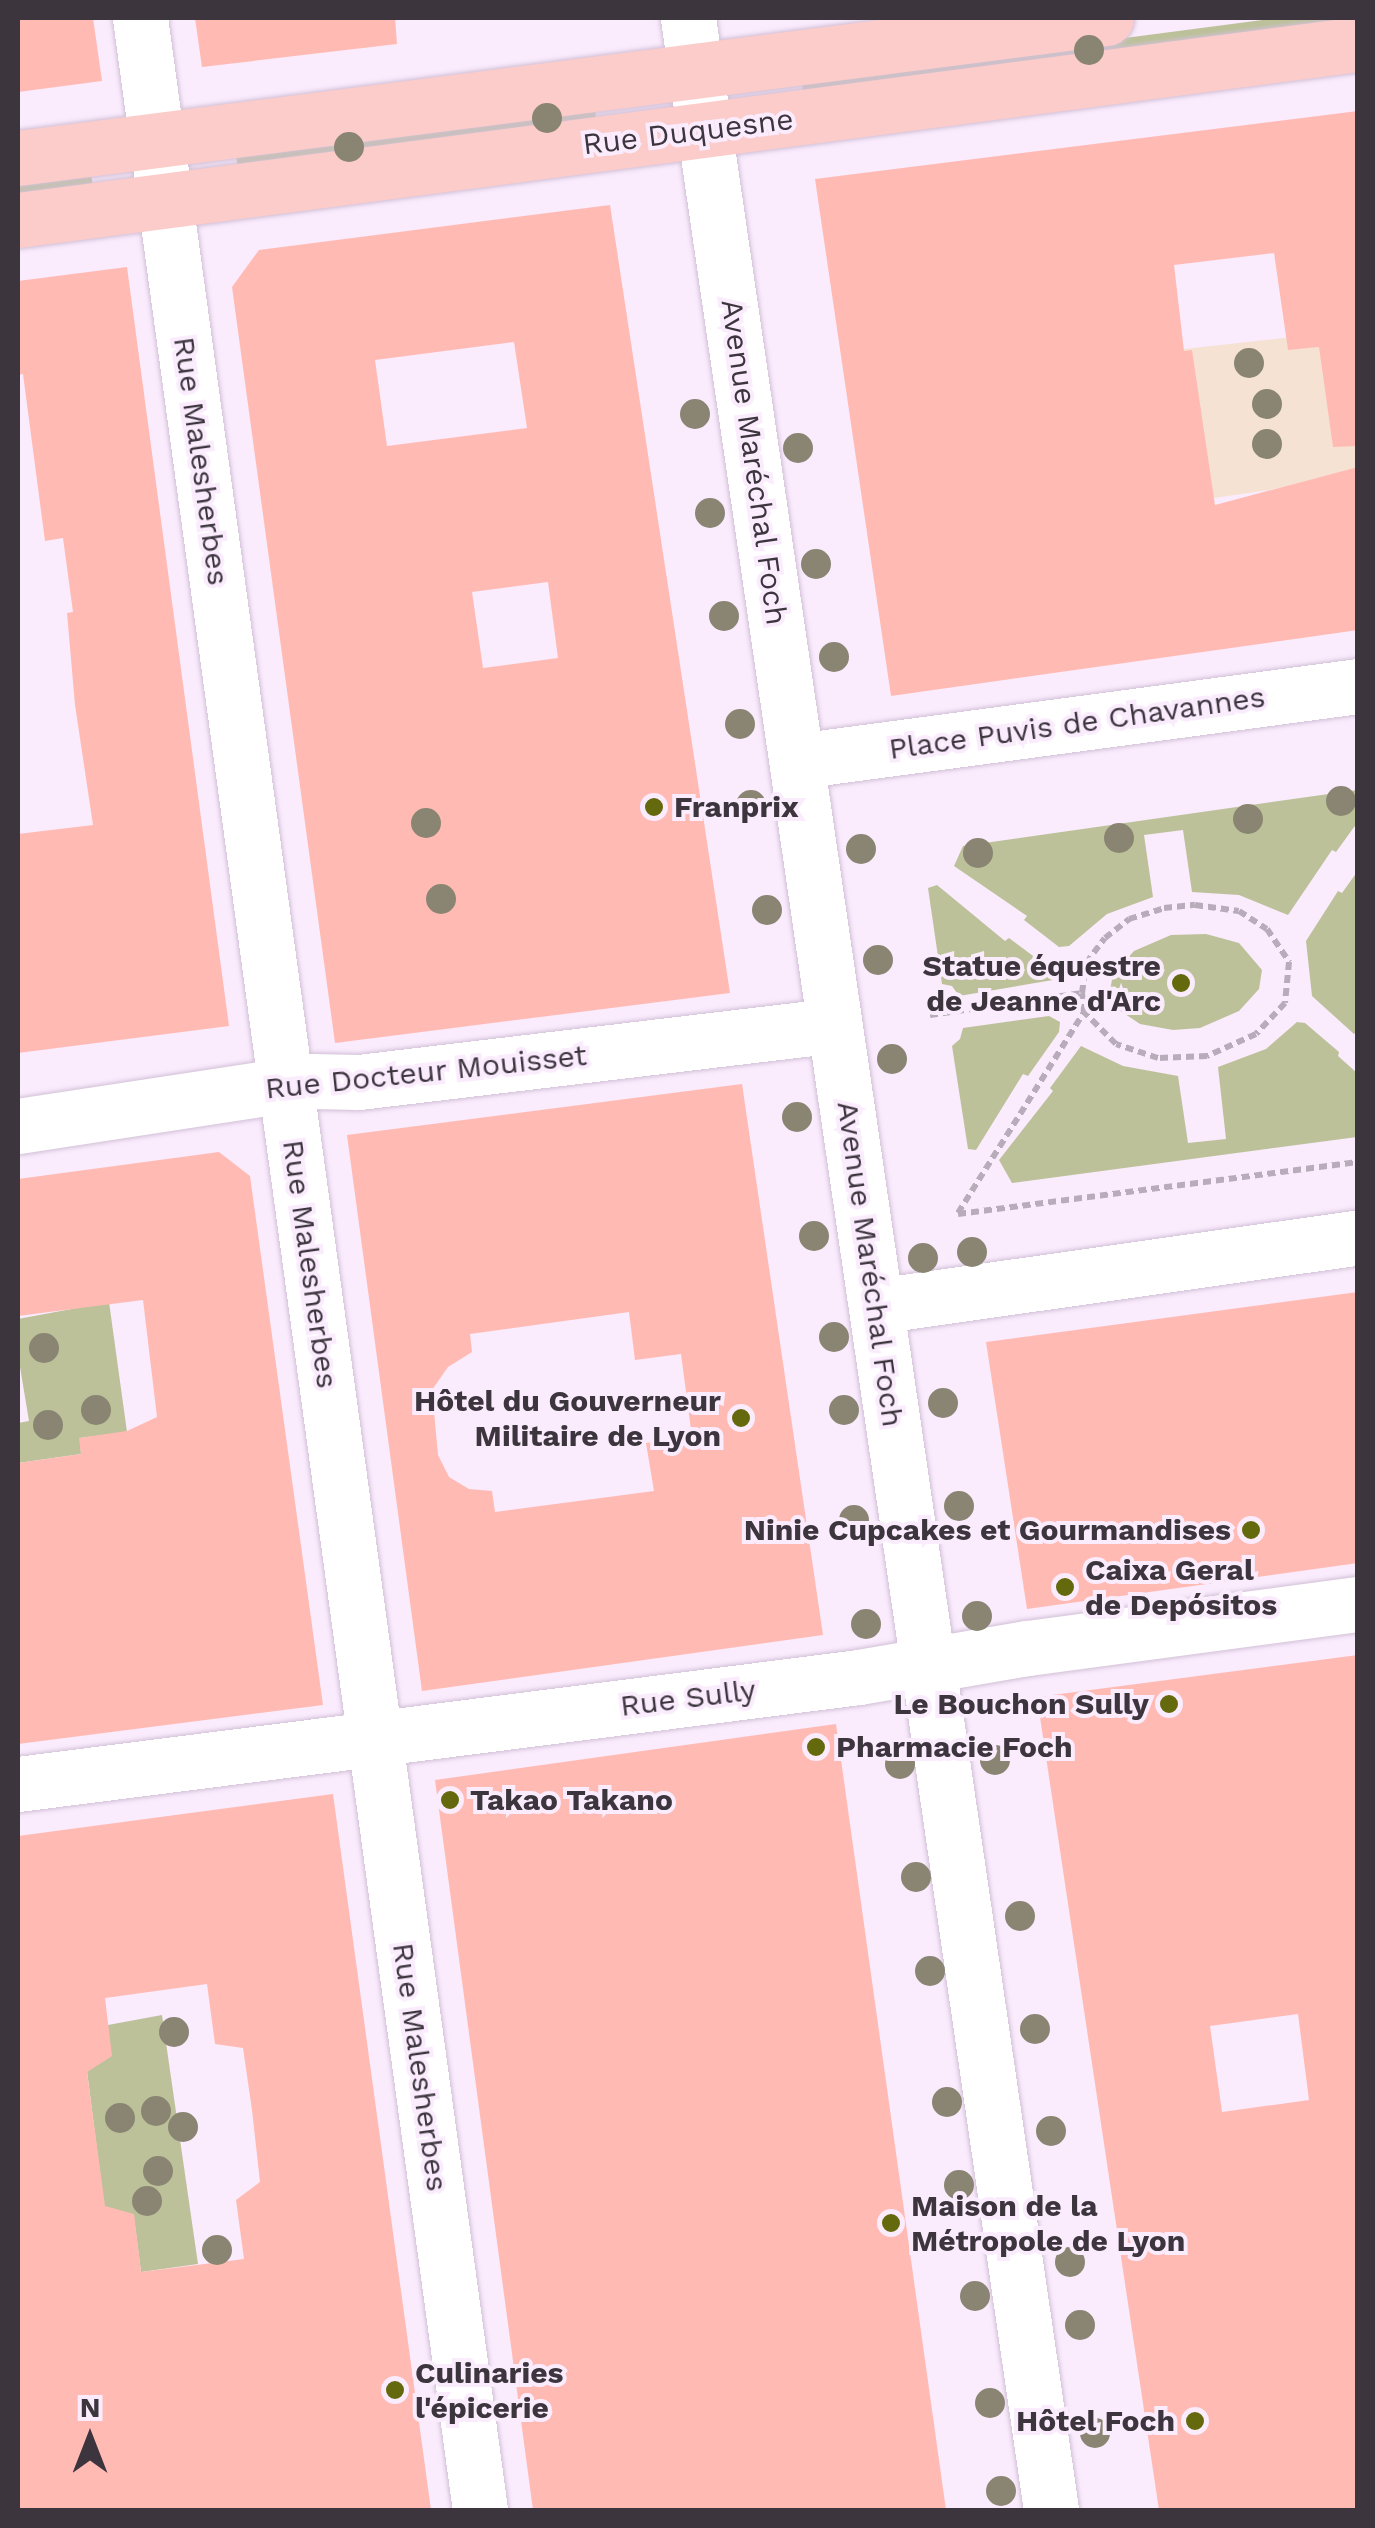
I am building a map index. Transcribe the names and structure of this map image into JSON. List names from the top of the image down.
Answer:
{
  "streets": {
    "main road": ["Rue Duquesne"],
    "street": [
      "Rue Malesherbes",
      "Avenue Maréchal Foch",
      "Place Puvis de Chavannes",
      "Rue Docteur Mouisset",
      "Rue Sully"
    ]
  },
  "crossings": [
    ["Rue Duquesne", "Rue Malesherbes"],
    ["Rue Duquesne", "Avenue Maréchal Foch"],
    ["Rue Malesherbes", "Rue Docteur Mouisset"],
    ["Rue Malesherbes", "Rue Sully"],
    ["Avenue Maréchal Foch", "Place Puvis de Chavannes"],
    ["Avenue Maréchal Foch", "Rue Docteur Mouisset"],
    ["Avenue Maréchal Foch", "Rue Sully"]
  ],
  "places": [
    "Franprix",
    "Statue équestre de Jeanne d'Arc",
    "Hôtel du Gouverneur Militaire de Lyon",
    "Ninie Cupcakes et Gourmandises",
    "Caixa Geral de Depósitos",
    "Le Bouchon Sully",
    "Pharmacie Foch",
    "Takao Takano",
    "Maison de la Métropole de Lyon",
    "Culinaries l'épicerie",
    "Hôtel Foch"
  ],
  "north": "top"
}
